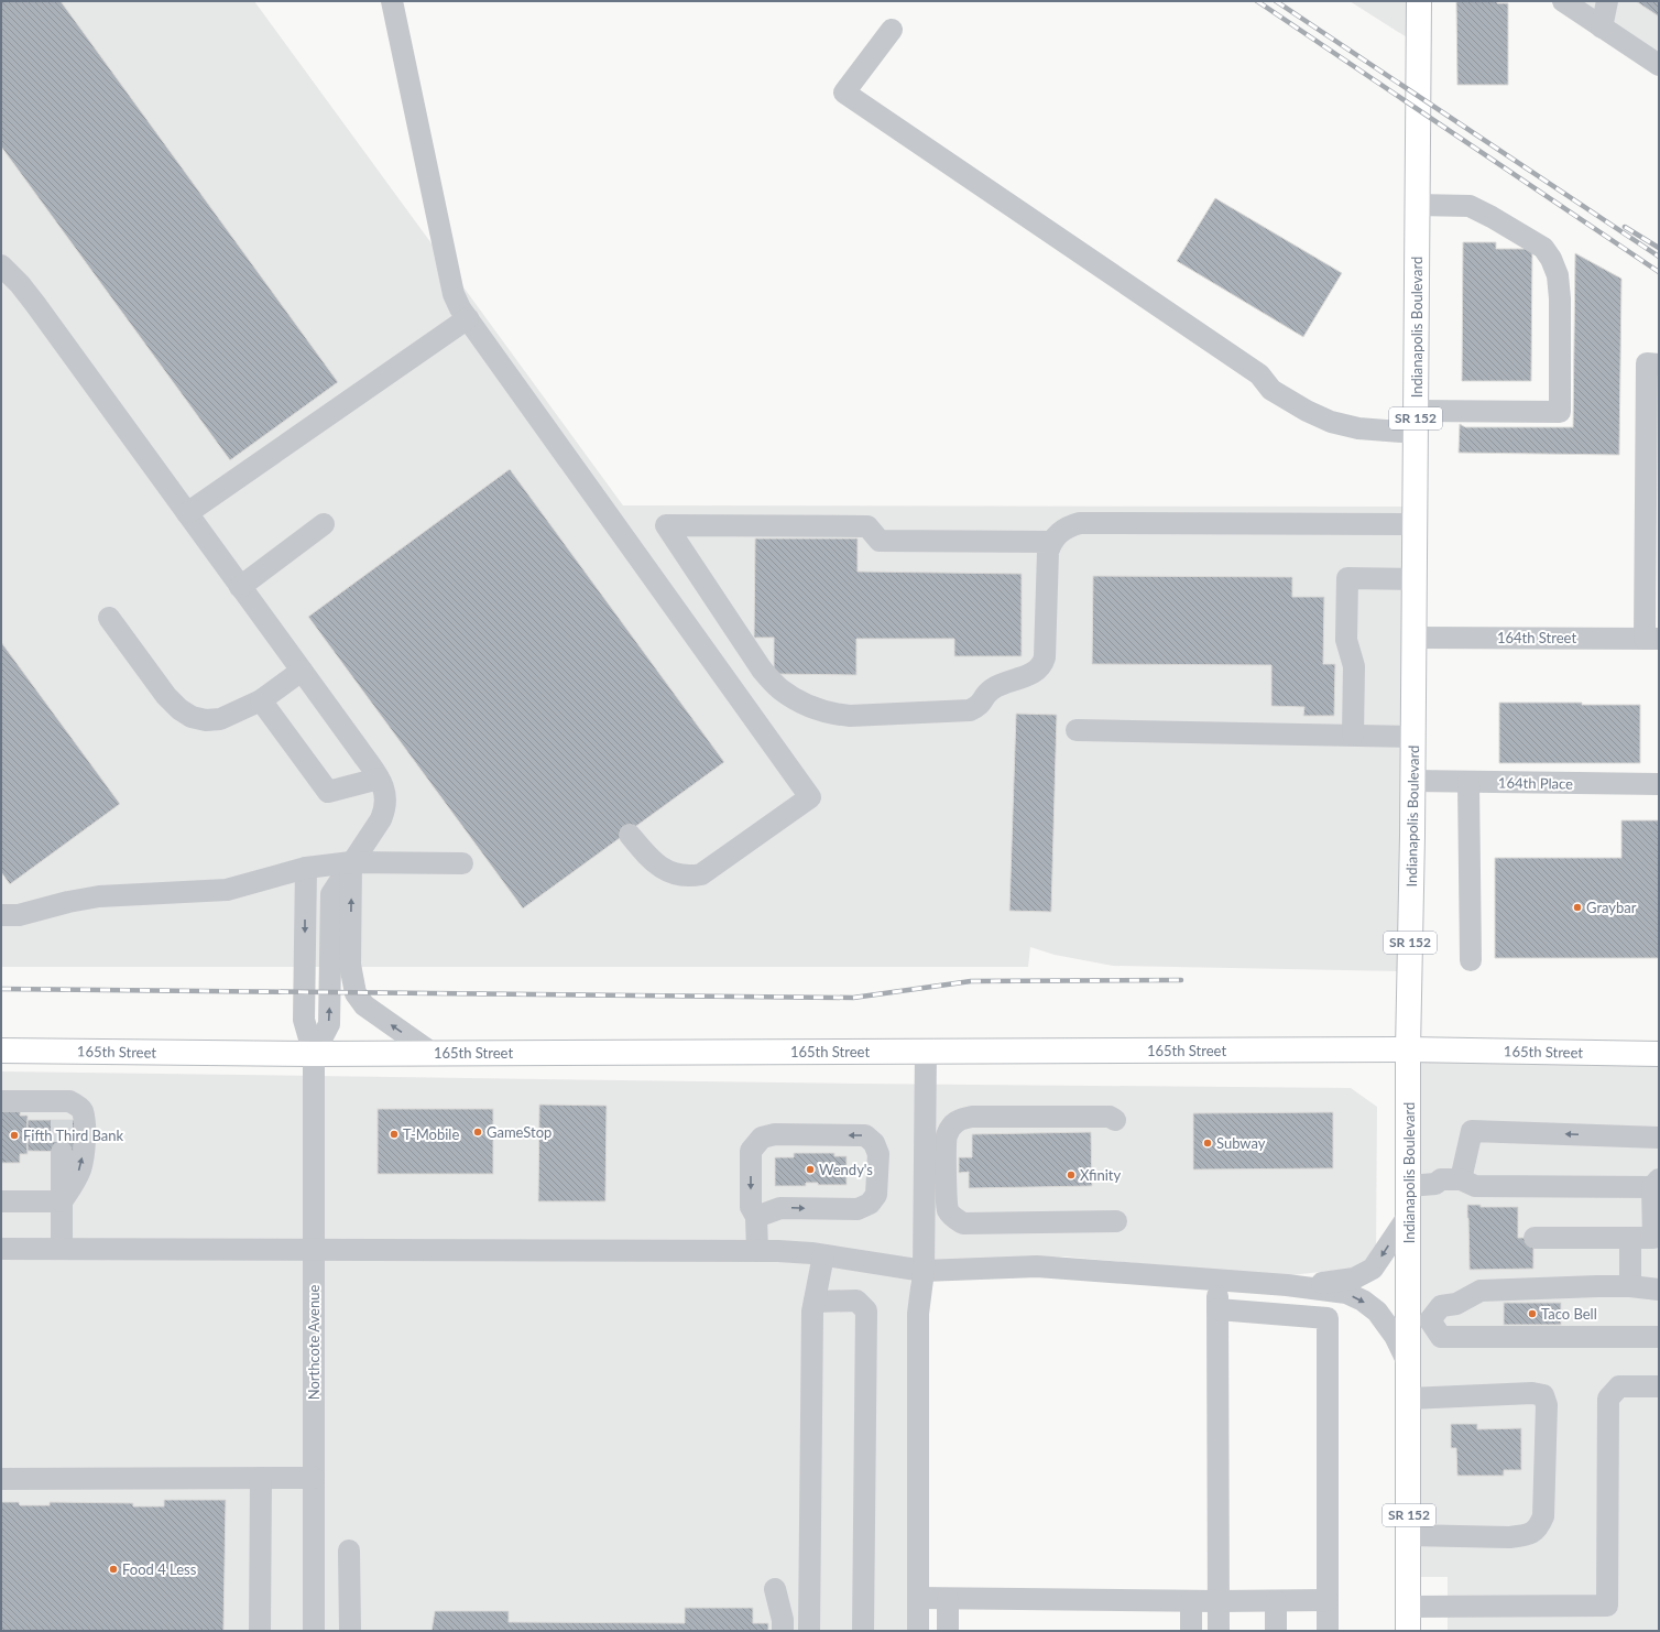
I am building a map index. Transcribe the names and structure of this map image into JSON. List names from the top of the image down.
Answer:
{
  "streets": {
    "main road": ["Indianapolis Boulevard", "SR 152", "165th Street"],
    "street": ["164th Street", "164th Place", "Northcote Avenue"]
  },
  "crossings": [
    ["Indianapolis Boulevard", "164th Street"],
    ["Indianapolis Boulevard", "164th Place"],
    ["Indianapolis Boulevard", "165th Street"],
    ["165th Street", "Northcote Avenue"]
  ],
  "places": [
    "Graybar",
    "GameStop",
    "T-Mobile",
    "Fifth Third Bank",
    "Subway",
    "Wendy's",
    "Xfinity",
    "Taco Bell",
    "Food 4 Less"
  ]
}
